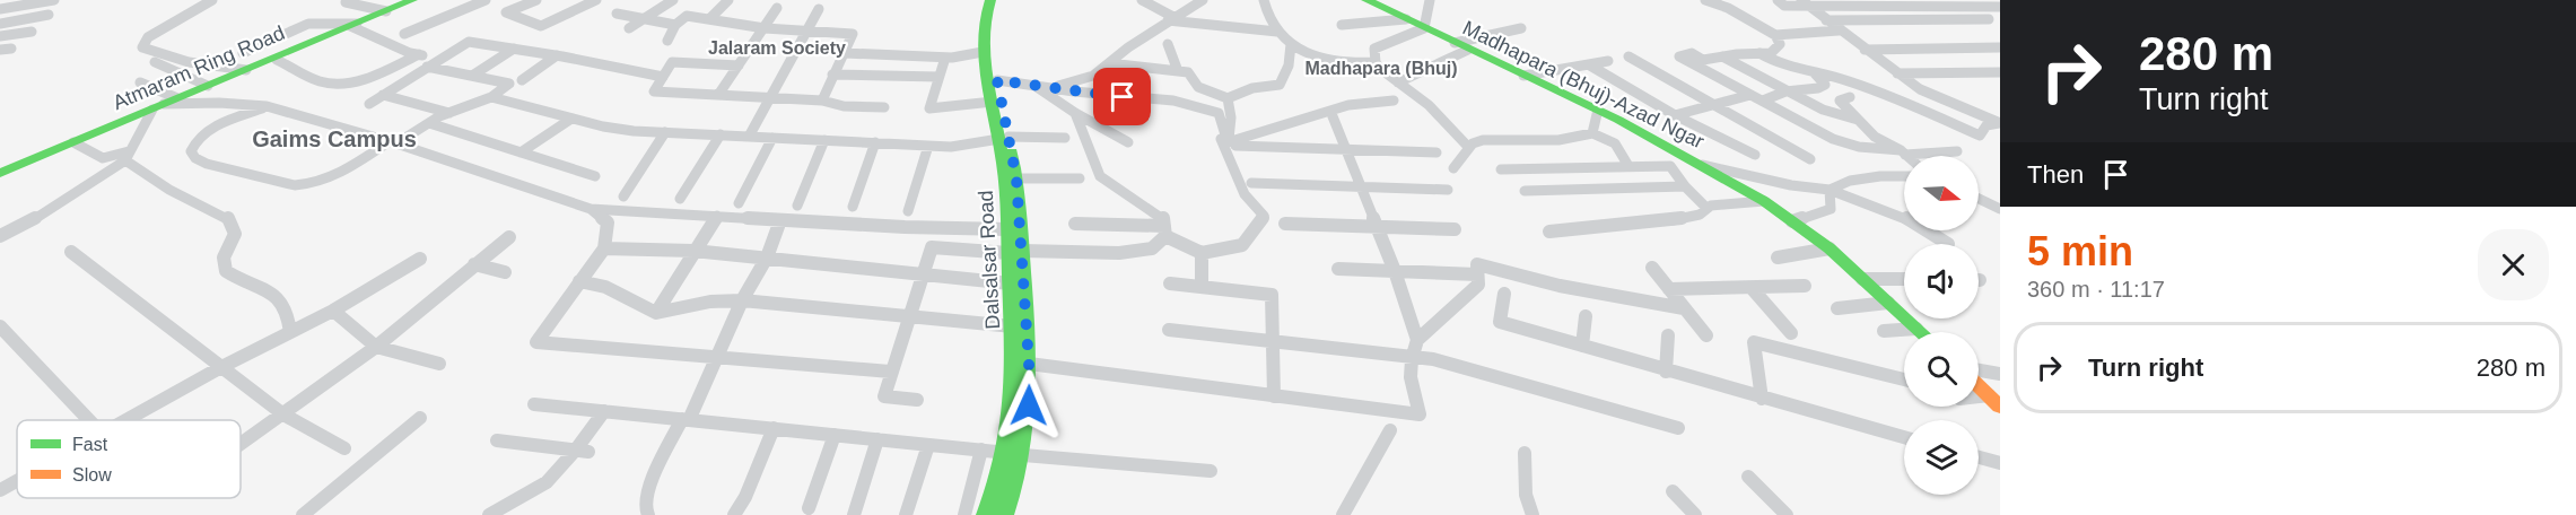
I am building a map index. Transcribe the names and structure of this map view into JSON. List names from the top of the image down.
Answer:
{
  "streets": {
    "main road": ["Atmaram Ring Road", "Madhapara (Bhuj)-Azad Ngar", "Dalsalsar Road"]
  },
  "districts": ["Jalaram Society", "Madhapara (Bhuj)", "Gaims Campus"],
  "legend": ["Fast", "Slow"],
  "north": "right",
  "page": {
    "turn": ["280 m", "Turn right"],
    "then": "Then",
    "heading": ["5 min", "360 m · 11:17"],
    "list": [
      {
        "name": "Turn right",
        "value": "280 m"
      }
    ]
  }
}
